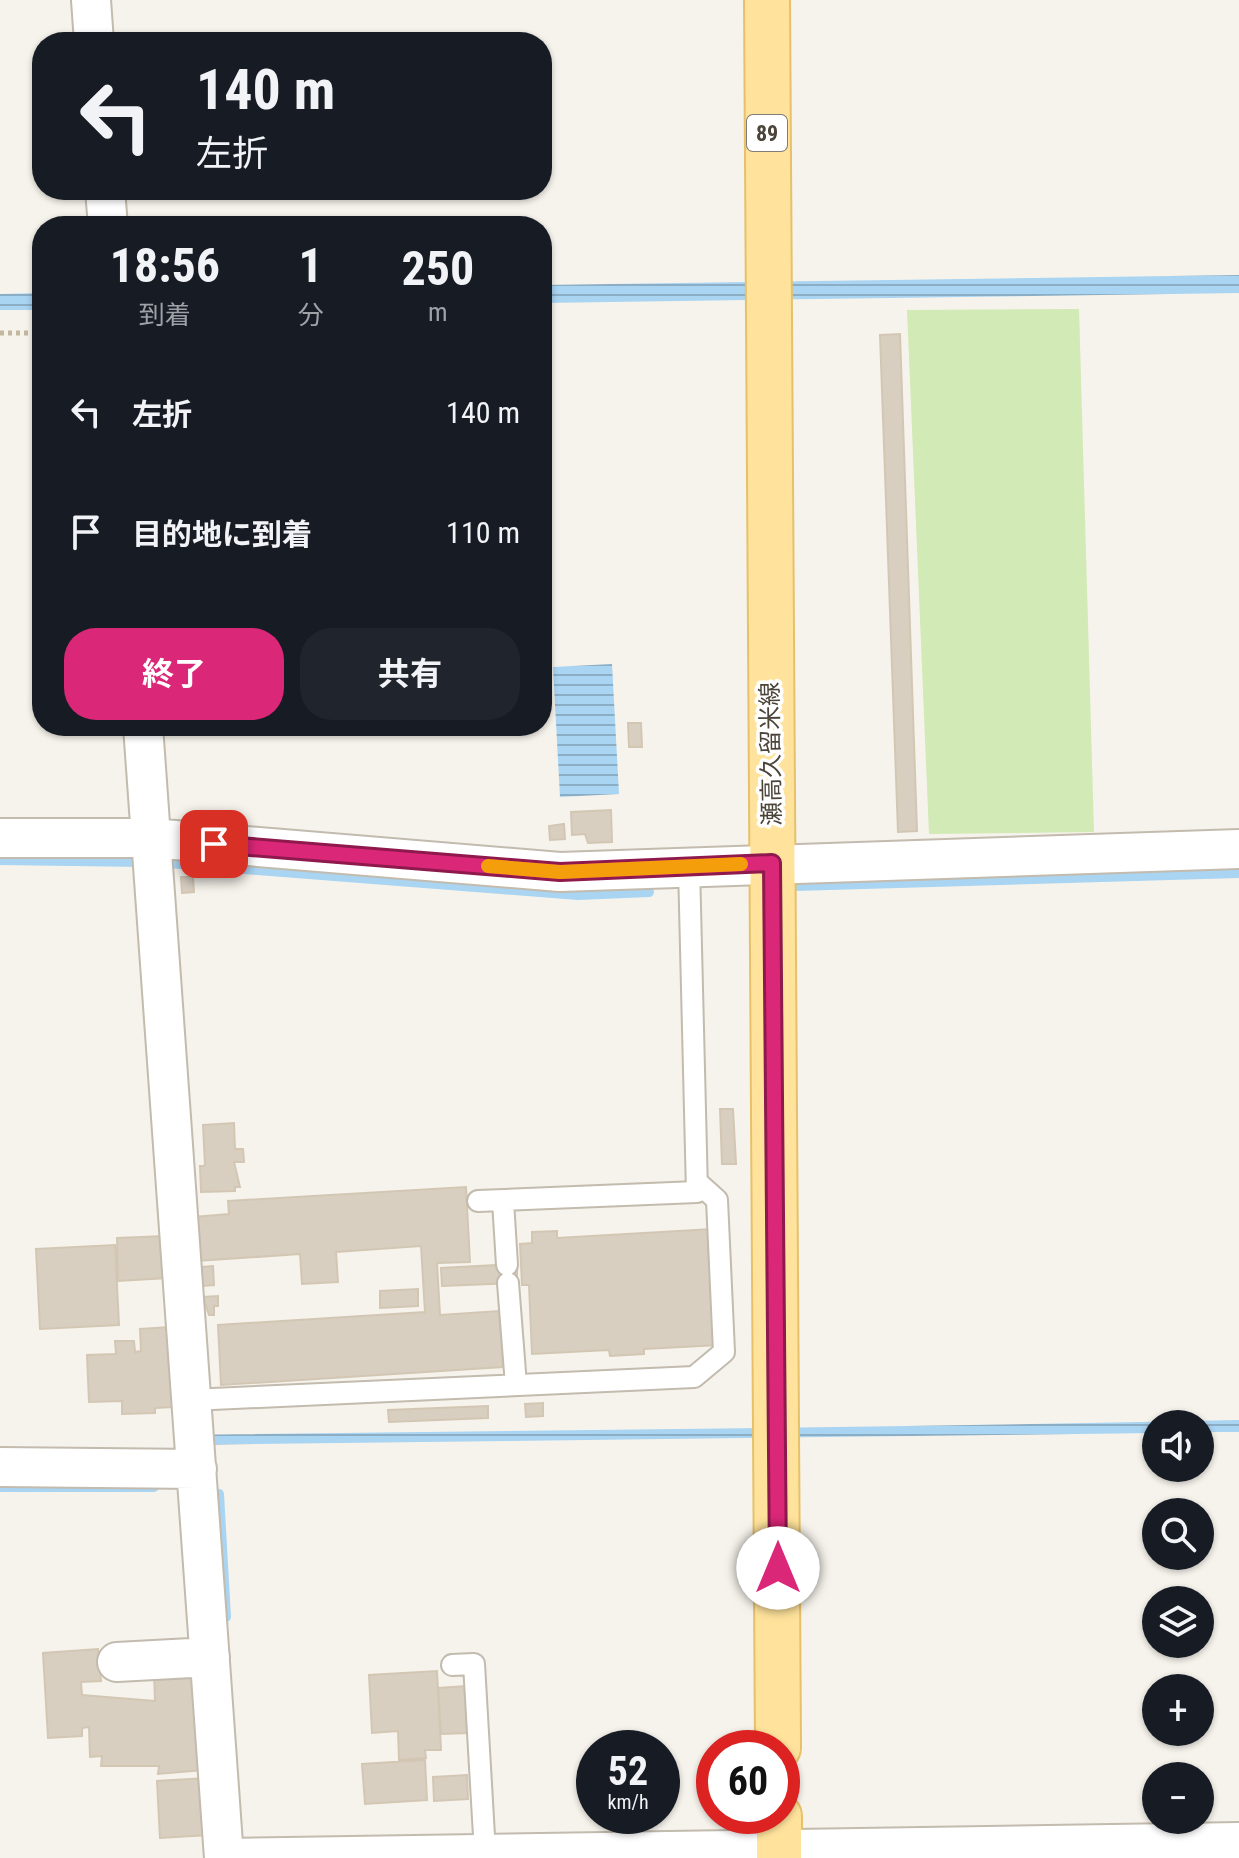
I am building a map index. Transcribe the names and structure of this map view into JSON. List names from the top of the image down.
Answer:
{
  "streets": {
    "main road": ["89", "瀬高久留米線"]
  },
  "page": {
    "turn": ["140 m", "左折"],
    "eta": [
      "18:56",
      "到着",
      "1",
      "分",
      "250",
      "m"
    ],
    "list": [
      {
        "name": "左折",
        "value": "140 m"
      },
      {
        "name": "目的地に到着",
        "value": "110 m"
      }
    ],
    "buttons": ["終了", "共有"],
    "map_buttons": ["+", "−"],
    "speed": "52 km/h",
    "limit": "60"
  }
}
